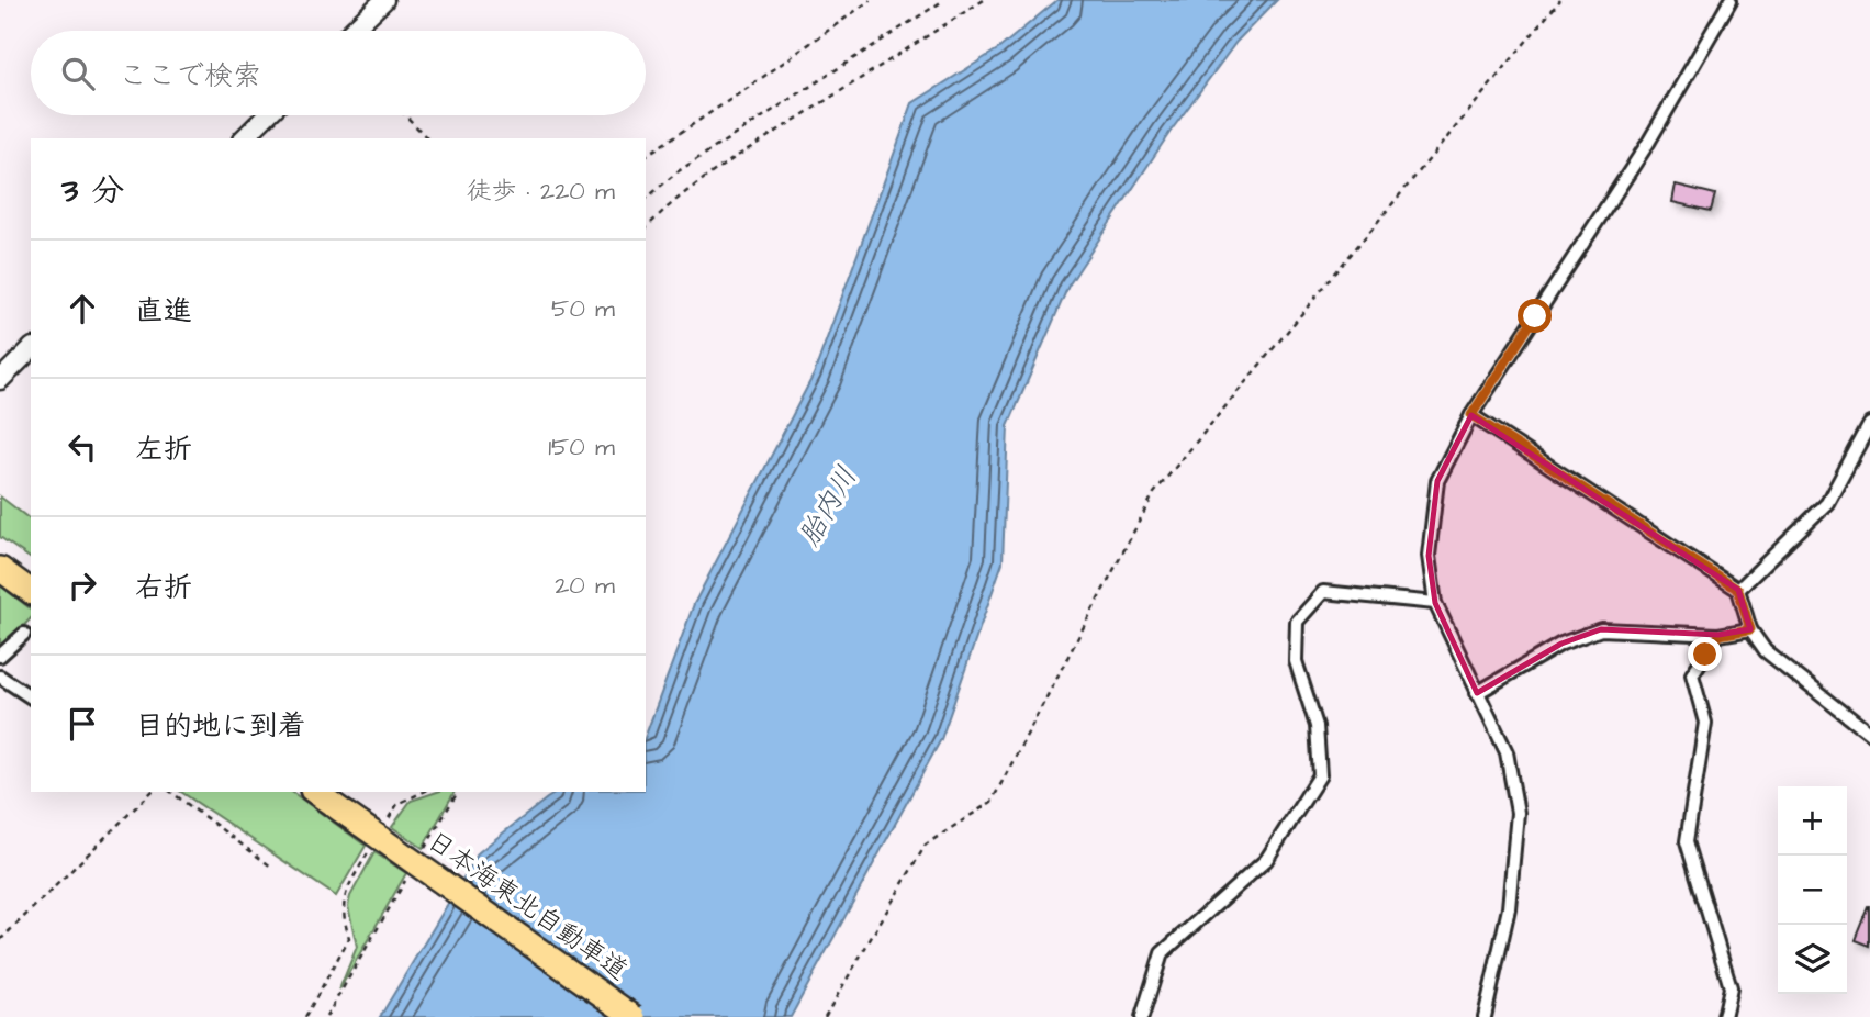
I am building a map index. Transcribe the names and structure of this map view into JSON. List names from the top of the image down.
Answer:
{
  "streets": {
    "highway": ["日本海東北自動車道"]
  },
  "water": ["胎内川"],
  "page": {
    "search": "ここで検索",
    "heading": ["3 分", "徒歩 · 220 m"],
    "list": [
      ["直進", "50 m"],
      ["左折", "150 m"],
      ["右折", "20 m"],
      "目的地に到着"
    ],
    "map_buttons": ["+", "−"]
  }
}
